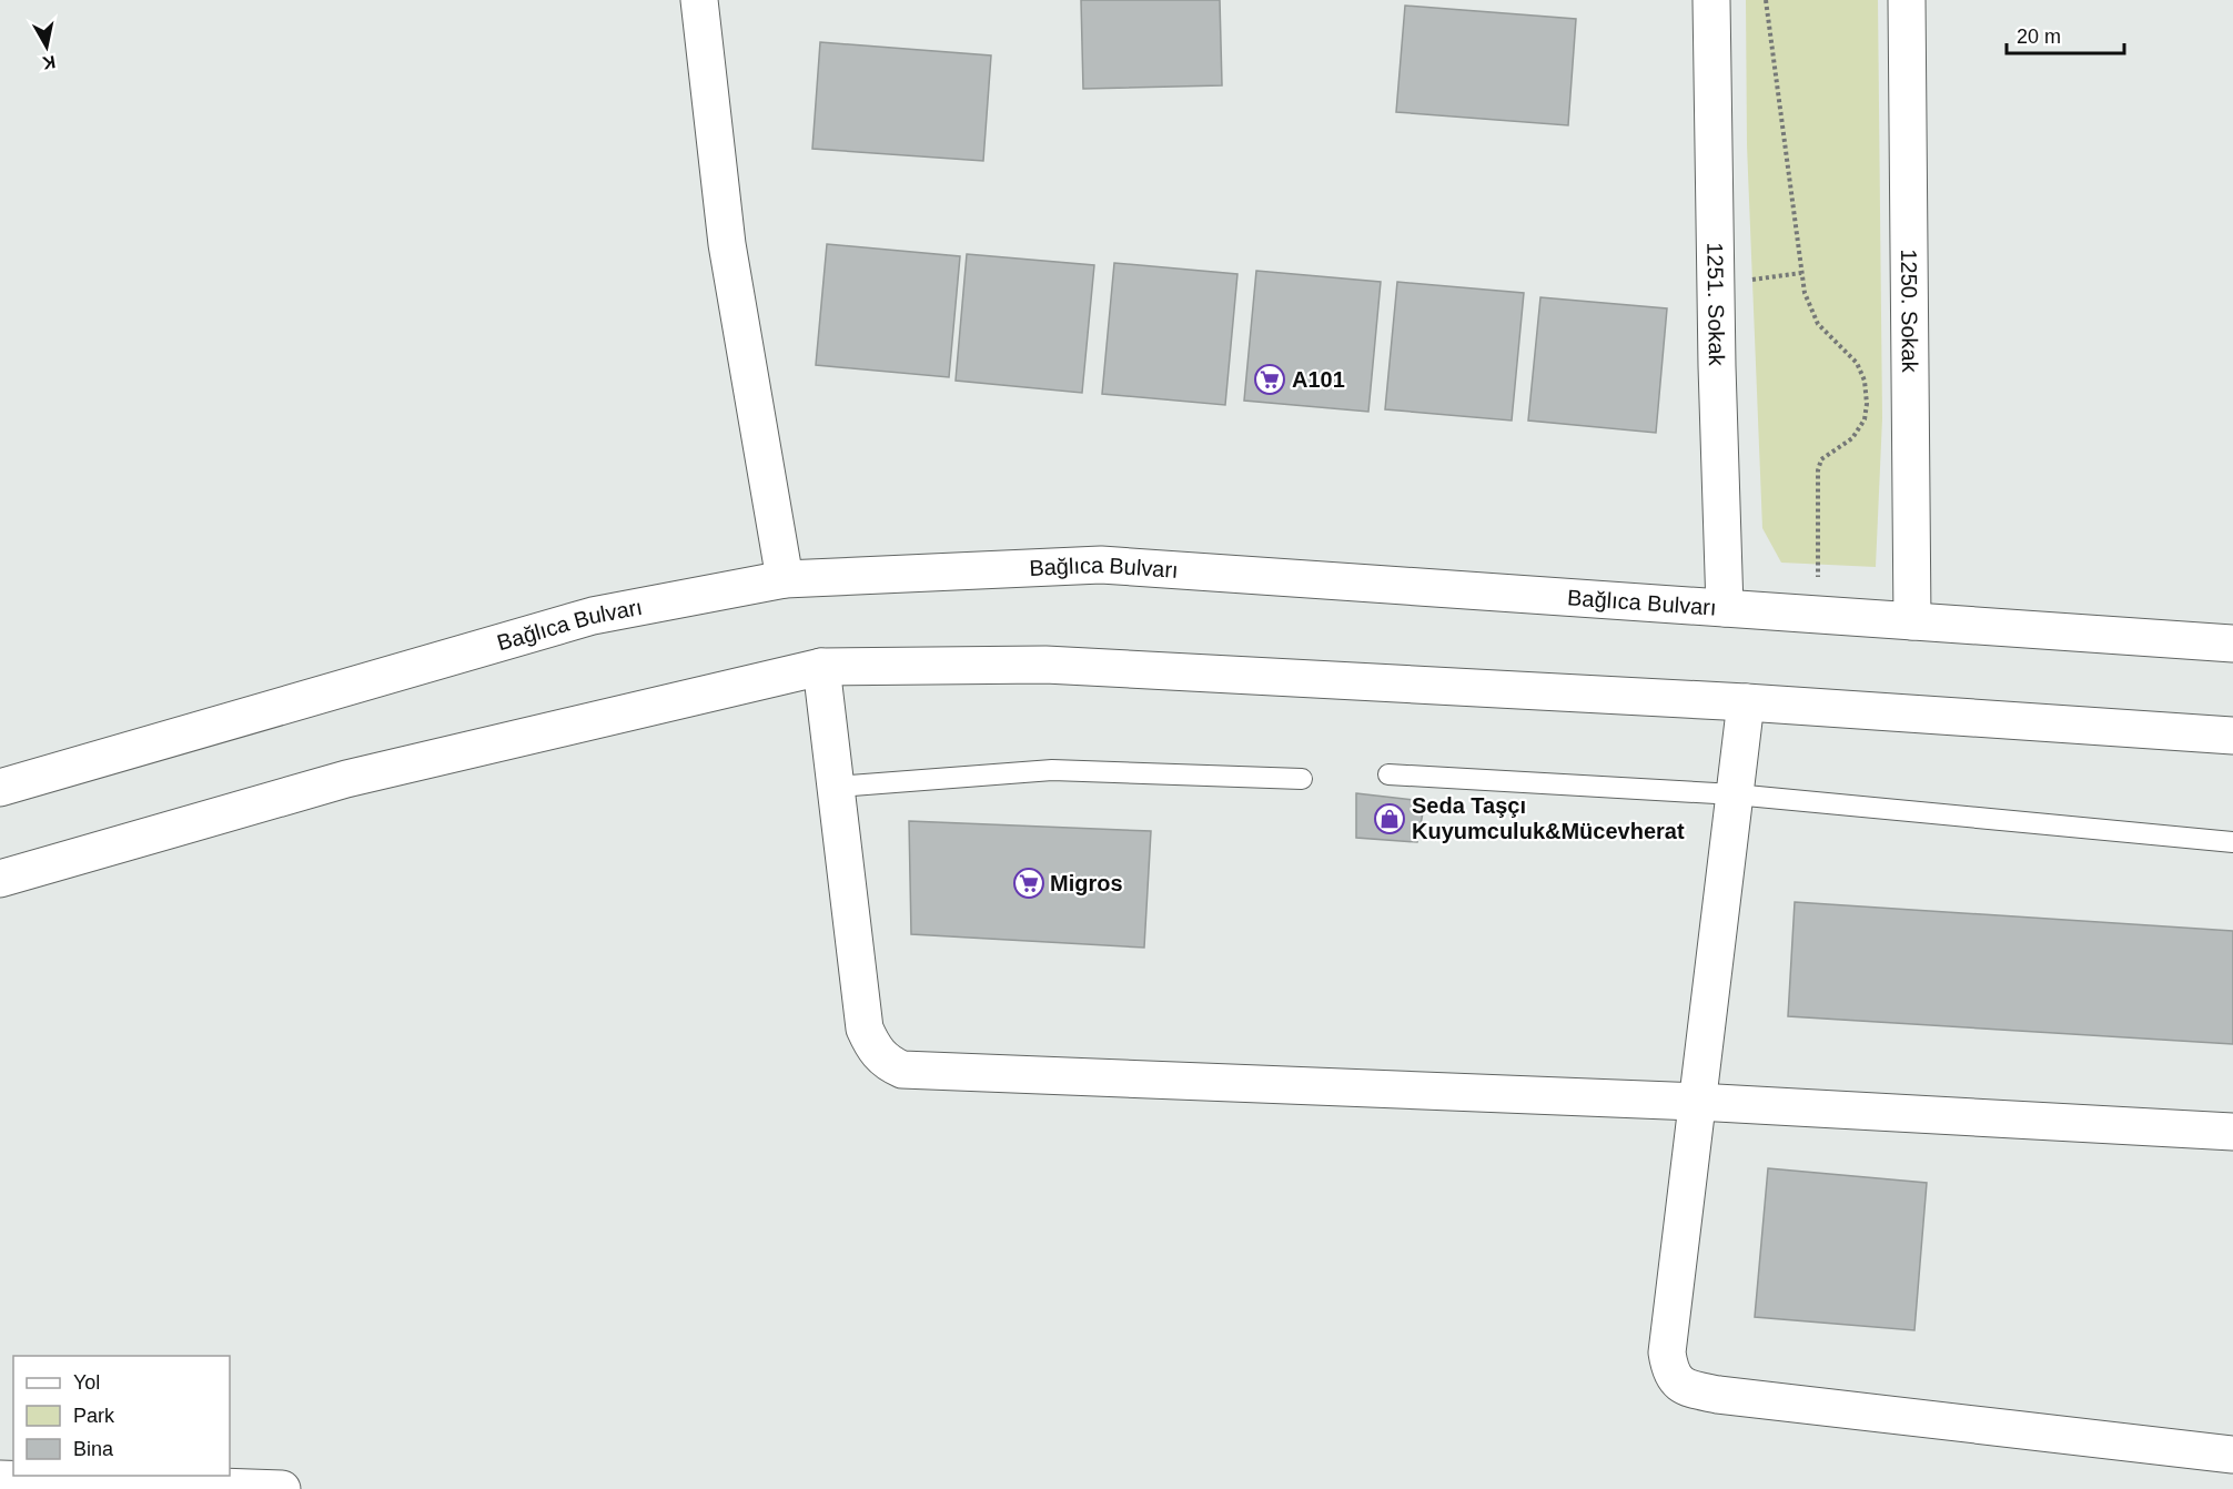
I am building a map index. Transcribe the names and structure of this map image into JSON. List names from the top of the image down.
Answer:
{
  "streets": {
    "street": ["1251. Sokak", "1250. Sokak", "Bağlıca Bulvarı"]
  },
  "crossings": [
    ["1251. Sokak", "Bağlıca Bulvarı"],
    ["1250. Sokak", "Bağlıca Bulvarı"]
  ],
  "places": {
    "supermarket": ["A101", "Migros"],
    "shop": ["Seda Taşçı Kuyumculuk&Mücevherat"]
  },
  "legend": ["Yol", "Park", "Bina"],
  "scale_bar": "20 m",
  "north": "bottom"
}
